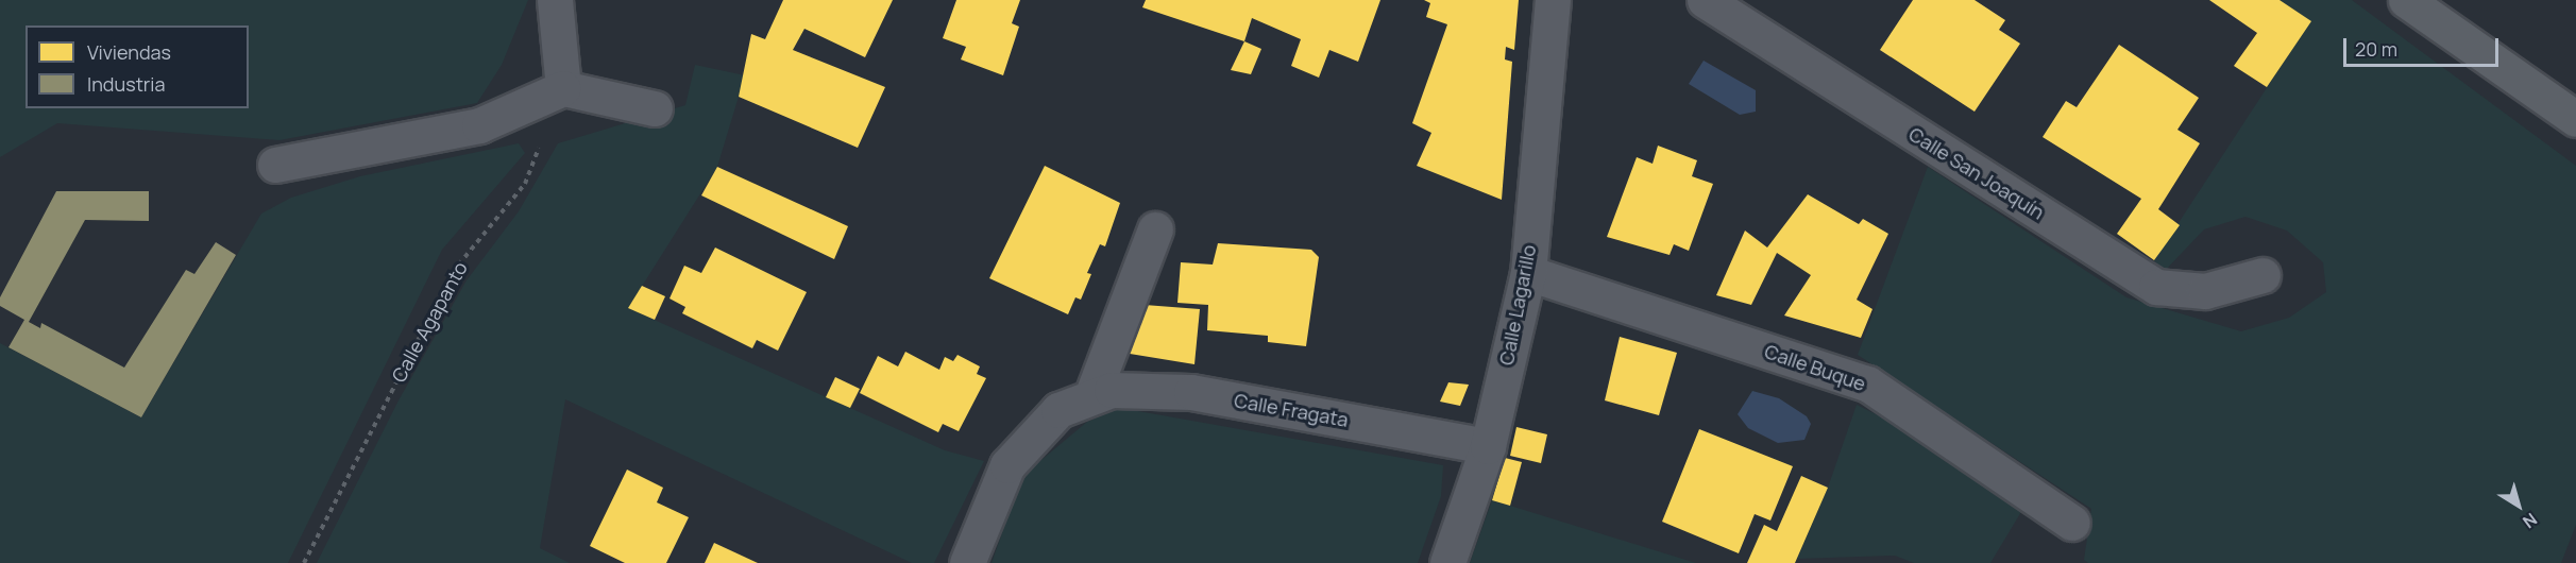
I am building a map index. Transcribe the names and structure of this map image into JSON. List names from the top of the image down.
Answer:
{
  "streets": {
    "street": [
      "Calle San Joaquín",
      "Calle Lagarillo",
      "Calle Buque",
      "Calle Fragata"
    ],
    "path": ["Calle Agapanto"]
  },
  "crossings": [
    ["Calle Lagarillo", "Calle Buque"],
    ["Calle Lagarillo", "Calle Fragata"]
  ],
  "legend": ["Viviendas", "Industria"],
  "scale_bar": "20 m",
  "north": "bottom right"
}
